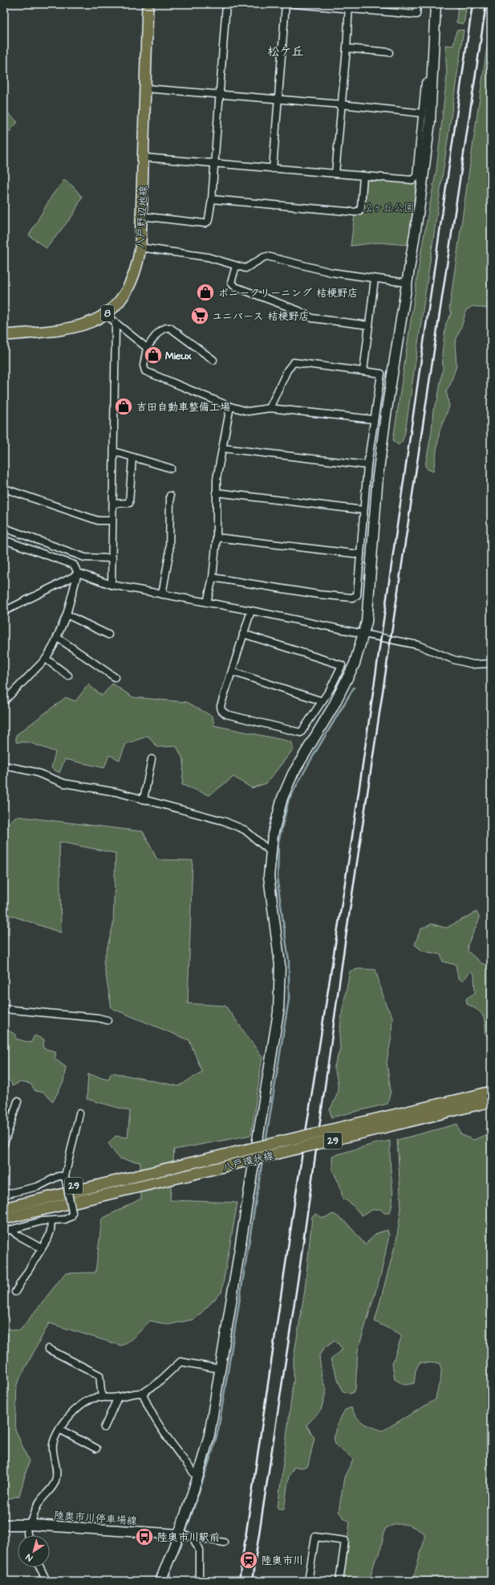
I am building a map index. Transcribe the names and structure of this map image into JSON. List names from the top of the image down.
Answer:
{
  "streets": {
    "main road": [
      "八戸野辺地線",
      "8",
      "29",
      "八戸環状線"
    ],
    "street": ["陸奥市川停車場線"]
  },
  "crossings": [
    ["29", "八戸環状線"]
  ],
  "districts": ["松ケ丘"],
  "parks": ["松ヶ丘公園"],
  "places": {
    "shop": ["ポニークリーニング 桔梗野店", "Mieux", "吉田自動車整備工場"],
    "supermarket": ["ユニバース 桔梗野店"],
    "bus stop": ["陸奥市川駅前"],
    "station": ["陸奥市川"]
  },
  "north": "bottom left"
}
